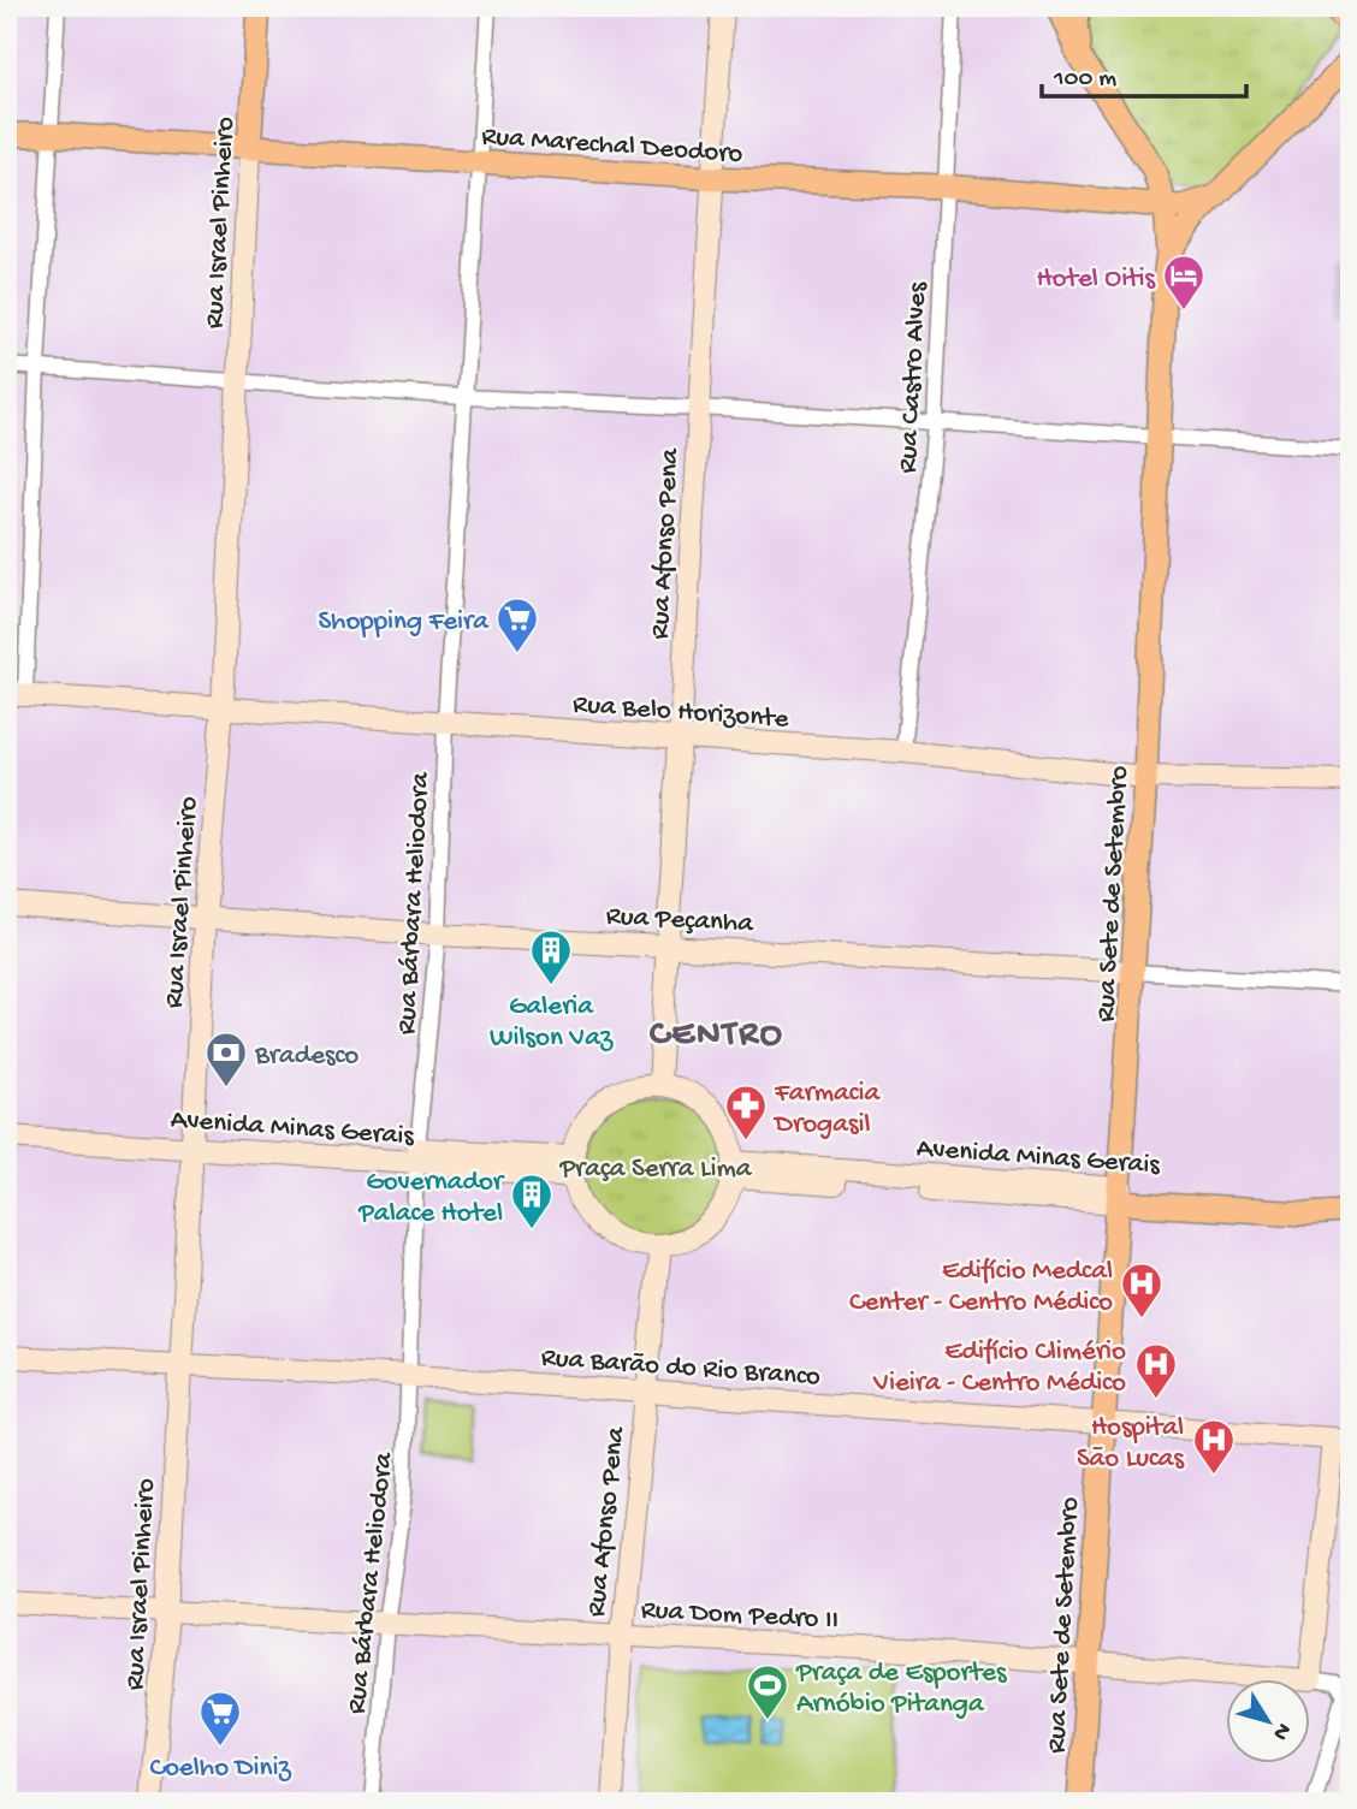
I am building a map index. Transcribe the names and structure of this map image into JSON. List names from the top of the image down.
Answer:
{
  "streets": {
    "main road": [
      "Rua Marechal Deodoro",
      "Rua Israel Pinheiro",
      "Rua Sete de Setembro",
      "Avenida Minas Gerais"
    ],
    "street": [
      "Rua Castro Alves",
      "Rua Afonso Pena",
      "Rua Belo Horizonte",
      "Rua Bárbara Heliodora",
      "Rua Peçanha",
      "Rua Barão do Rio Branco",
      "Rua Dom Pedro II"
    ]
  },
  "crossings": [
    ["Rua Marechal Deodoro", "Rua Israel Pinheiro"],
    ["Rua Marechal Deodoro", "Rua Castro Alves"],
    ["Rua Marechal Deodoro", "Rua Afonso Pena"],
    ["Rua Marechal Deodoro", "Rua Sete de Setembro"],
    ["Rua Marechal Deodoro", "Rua Bárbara Heliodora"],
    ["Rua Israel Pinheiro", "Rua Belo Horizonte"],
    ["Rua Israel Pinheiro", "Rua Peçanha"],
    ["Rua Israel Pinheiro", "Avenida Minas Gerais"],
    ["Rua Israel Pinheiro", "Rua Barão do Rio Branco"],
    ["Rua Israel Pinheiro", "Rua Dom Pedro II"],
    ["Rua Castro Alves", "Rua Belo Horizonte"],
    ["Rua Afonso Pena", "Rua Belo Horizonte"],
    ["Rua Afonso Pena", "Rua Peçanha"],
    ["Rua Afonso Pena", "Avenida Minas Gerais"],
    ["Rua Afonso Pena", "Rua Barão do Rio Branco"],
    ["Rua Afonso Pena", "Rua Dom Pedro II"],
    ["Rua Belo Horizonte", "Rua Sete de Setembro"],
    ["Rua Belo Horizonte", "Rua Bárbara Heliodora"],
    ["Rua Sete de Setembro", "Rua Peçanha"],
    ["Rua Sete de Setembro", "Avenida Minas Gerais"],
    ["Rua Sete de Setembro", "Rua Barão do Rio Branco"],
    ["Rua Sete de Setembro", "Rua Dom Pedro II"],
    ["Rua Bárbara Heliodora", "Rua Peçanha"],
    ["Rua Bárbara Heliodora", "Avenida Minas Gerais"],
    ["Rua Bárbara Heliodora", "Rua Barão do Rio Branco"],
    ["Rua Bárbara Heliodora", "Rua Dom Pedro II"]
  ],
  "districts": ["CENTRO"],
  "parks": ["Praça Serra Lima"],
  "places": {
    "hotel": ["Hotel Oitis"],
    "supermarket": ["Shopping Feira", "Coelho Diniz"],
    "building": ["Galeria Wilson Vaz", "Governador Palace Hotel"],
    "bank": ["Bradesco"],
    "pharmacy": ["Farmacia Drogasil"],
    "hospital": ["Edifício Medcal Center - Centro Médico", "Edifício Climério Vieira - Centro Médico", "Hospital São Lucas"],
    "sports": ["Praça de Esportes Arnóbio Pitanga"]
  },
  "scale_bar": "100 m",
  "north": "bottom right"
}
